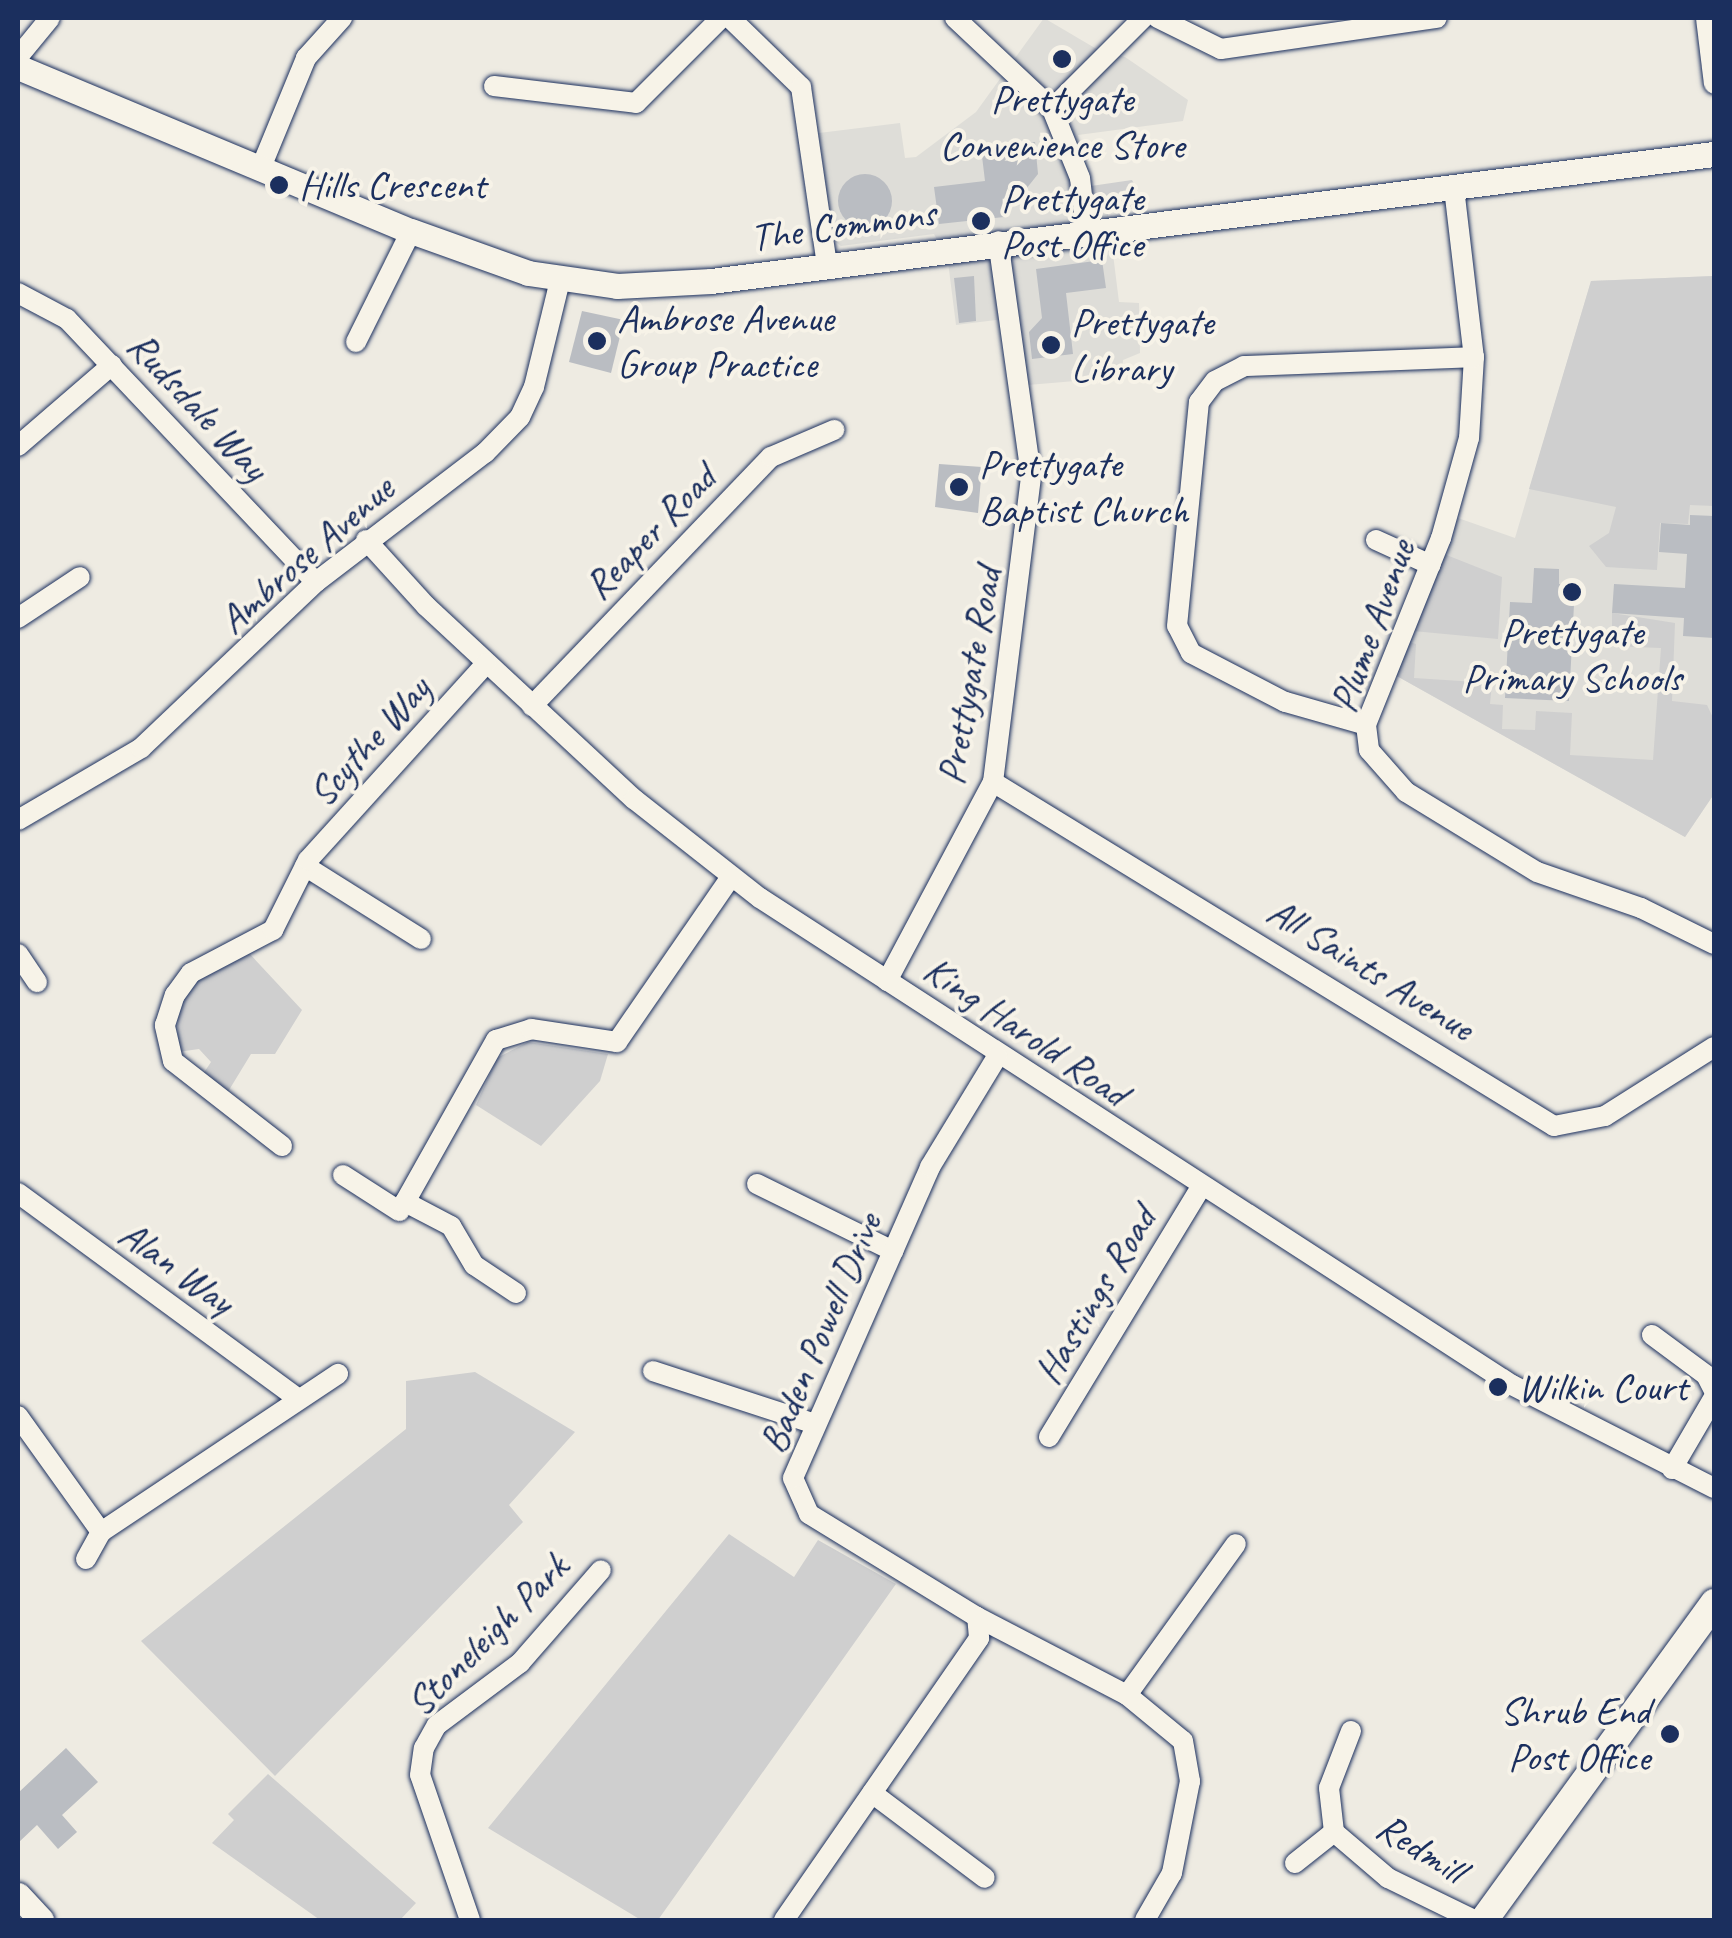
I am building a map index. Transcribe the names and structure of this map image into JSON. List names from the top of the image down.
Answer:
{
  "streets": {
    "street": [
      "The Commons",
      "Rudsdale Way",
      "Reaper Road",
      "Ambrose Avenue",
      "Plume Avenue",
      "Prettygate Road",
      "Scythe Way",
      "All Saints Avenue",
      "King Harold Road",
      "Alan Way",
      "Hastings Road",
      "Baden Powell Drive",
      "Stoneleigh Park",
      "Redmill"
    ]
  },
  "crossings": [
    ["The Commons", "Ambrose Avenue"],
    ["The Commons", "Plume Avenue"],
    ["The Commons", "Prettygate Road"],
    ["Rudsdale Way", "Ambrose Avenue"],
    ["Reaper Road", "King Harold Road"],
    ["Ambrose Avenue", "King Harold Road"],
    ["Prettygate Road", "All Saints Avenue"],
    ["Prettygate Road", "King Harold Road"],
    ["Scythe Way", "King Harold Road"],
    ["King Harold Road", "Hastings Road"],
    ["King Harold Road", "Baden Powell Drive"]
  ],
  "places": [
    "Prettygate Convenience Store",
    "Hills Crescent",
    "Prettygate Post Office",
    "Ambrose Avenue Group Practice",
    "Prettygate Library",
    "Prettygate Baptist Church",
    "Prettygate Primary Schools",
    "Wilkin Court",
    "Shrub End Post Office"
  ]
}
